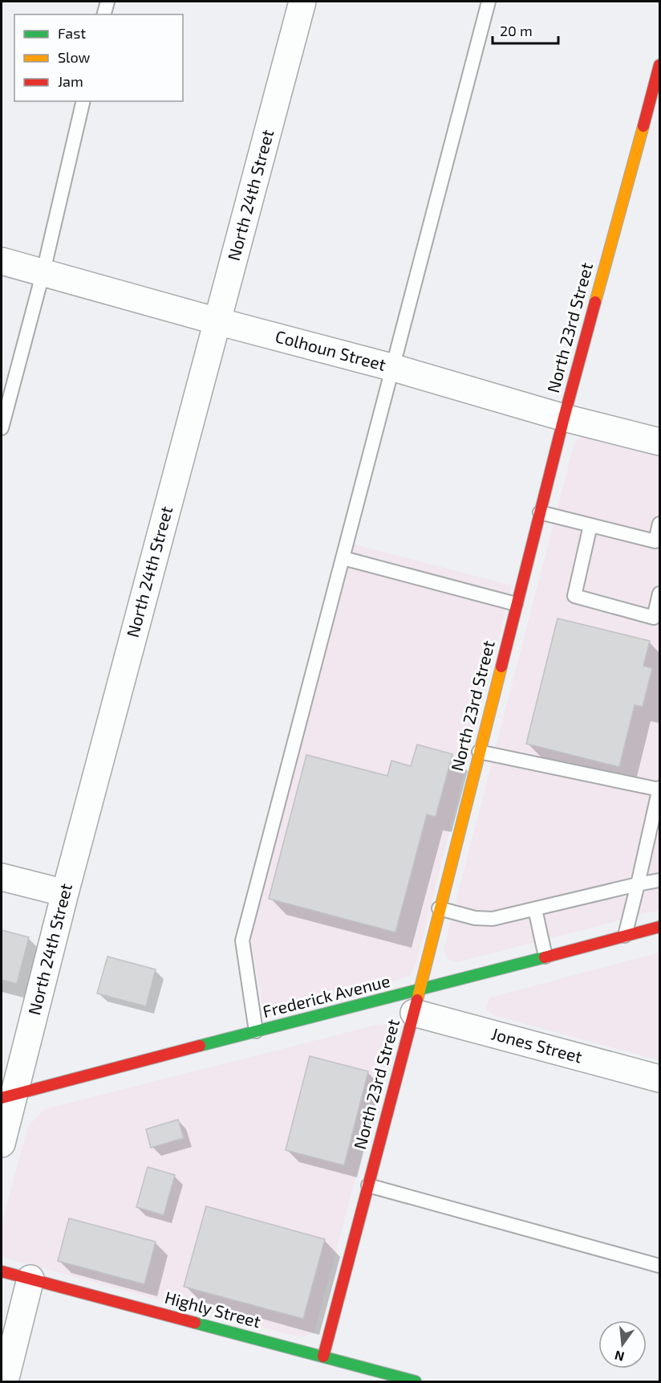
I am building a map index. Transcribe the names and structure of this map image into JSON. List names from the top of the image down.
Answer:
{
  "streets": {
    "street": [
      "North 24th Street",
      "North 23rd Street",
      "Colhoun Street",
      "Frederick Avenue",
      "Jones Street",
      "Highly Street"
    ]
  },
  "crossings": [
    ["North 24th Street", "Colhoun Street"],
    ["North 24th Street", "Frederick Avenue"],
    ["North 23rd Street", "Colhoun Street"],
    ["North 23rd Street", "Frederick Avenue"],
    ["North 23rd Street", "Jones Street"],
    ["North 23rd Street", "Highly Street"],
    ["Frederick Avenue", "Jones Street"]
  ],
  "legend": ["Fast", "Slow", "Jam"],
  "scale_bar": "20 m",
  "north": "bottom"
}
